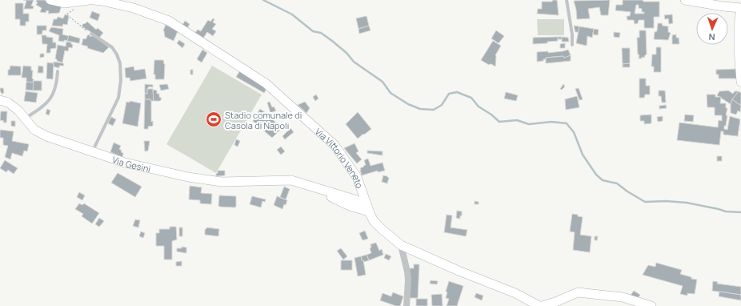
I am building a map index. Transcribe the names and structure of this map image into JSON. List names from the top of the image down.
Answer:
{
  "streets": {
    "street": ["Via Vittorio Veneto", "Via Gesini"]
  },
  "places": {
    "sports": ["Stadio comunale di Casola di Napoli"]
  },
  "north": "bottom"
}
